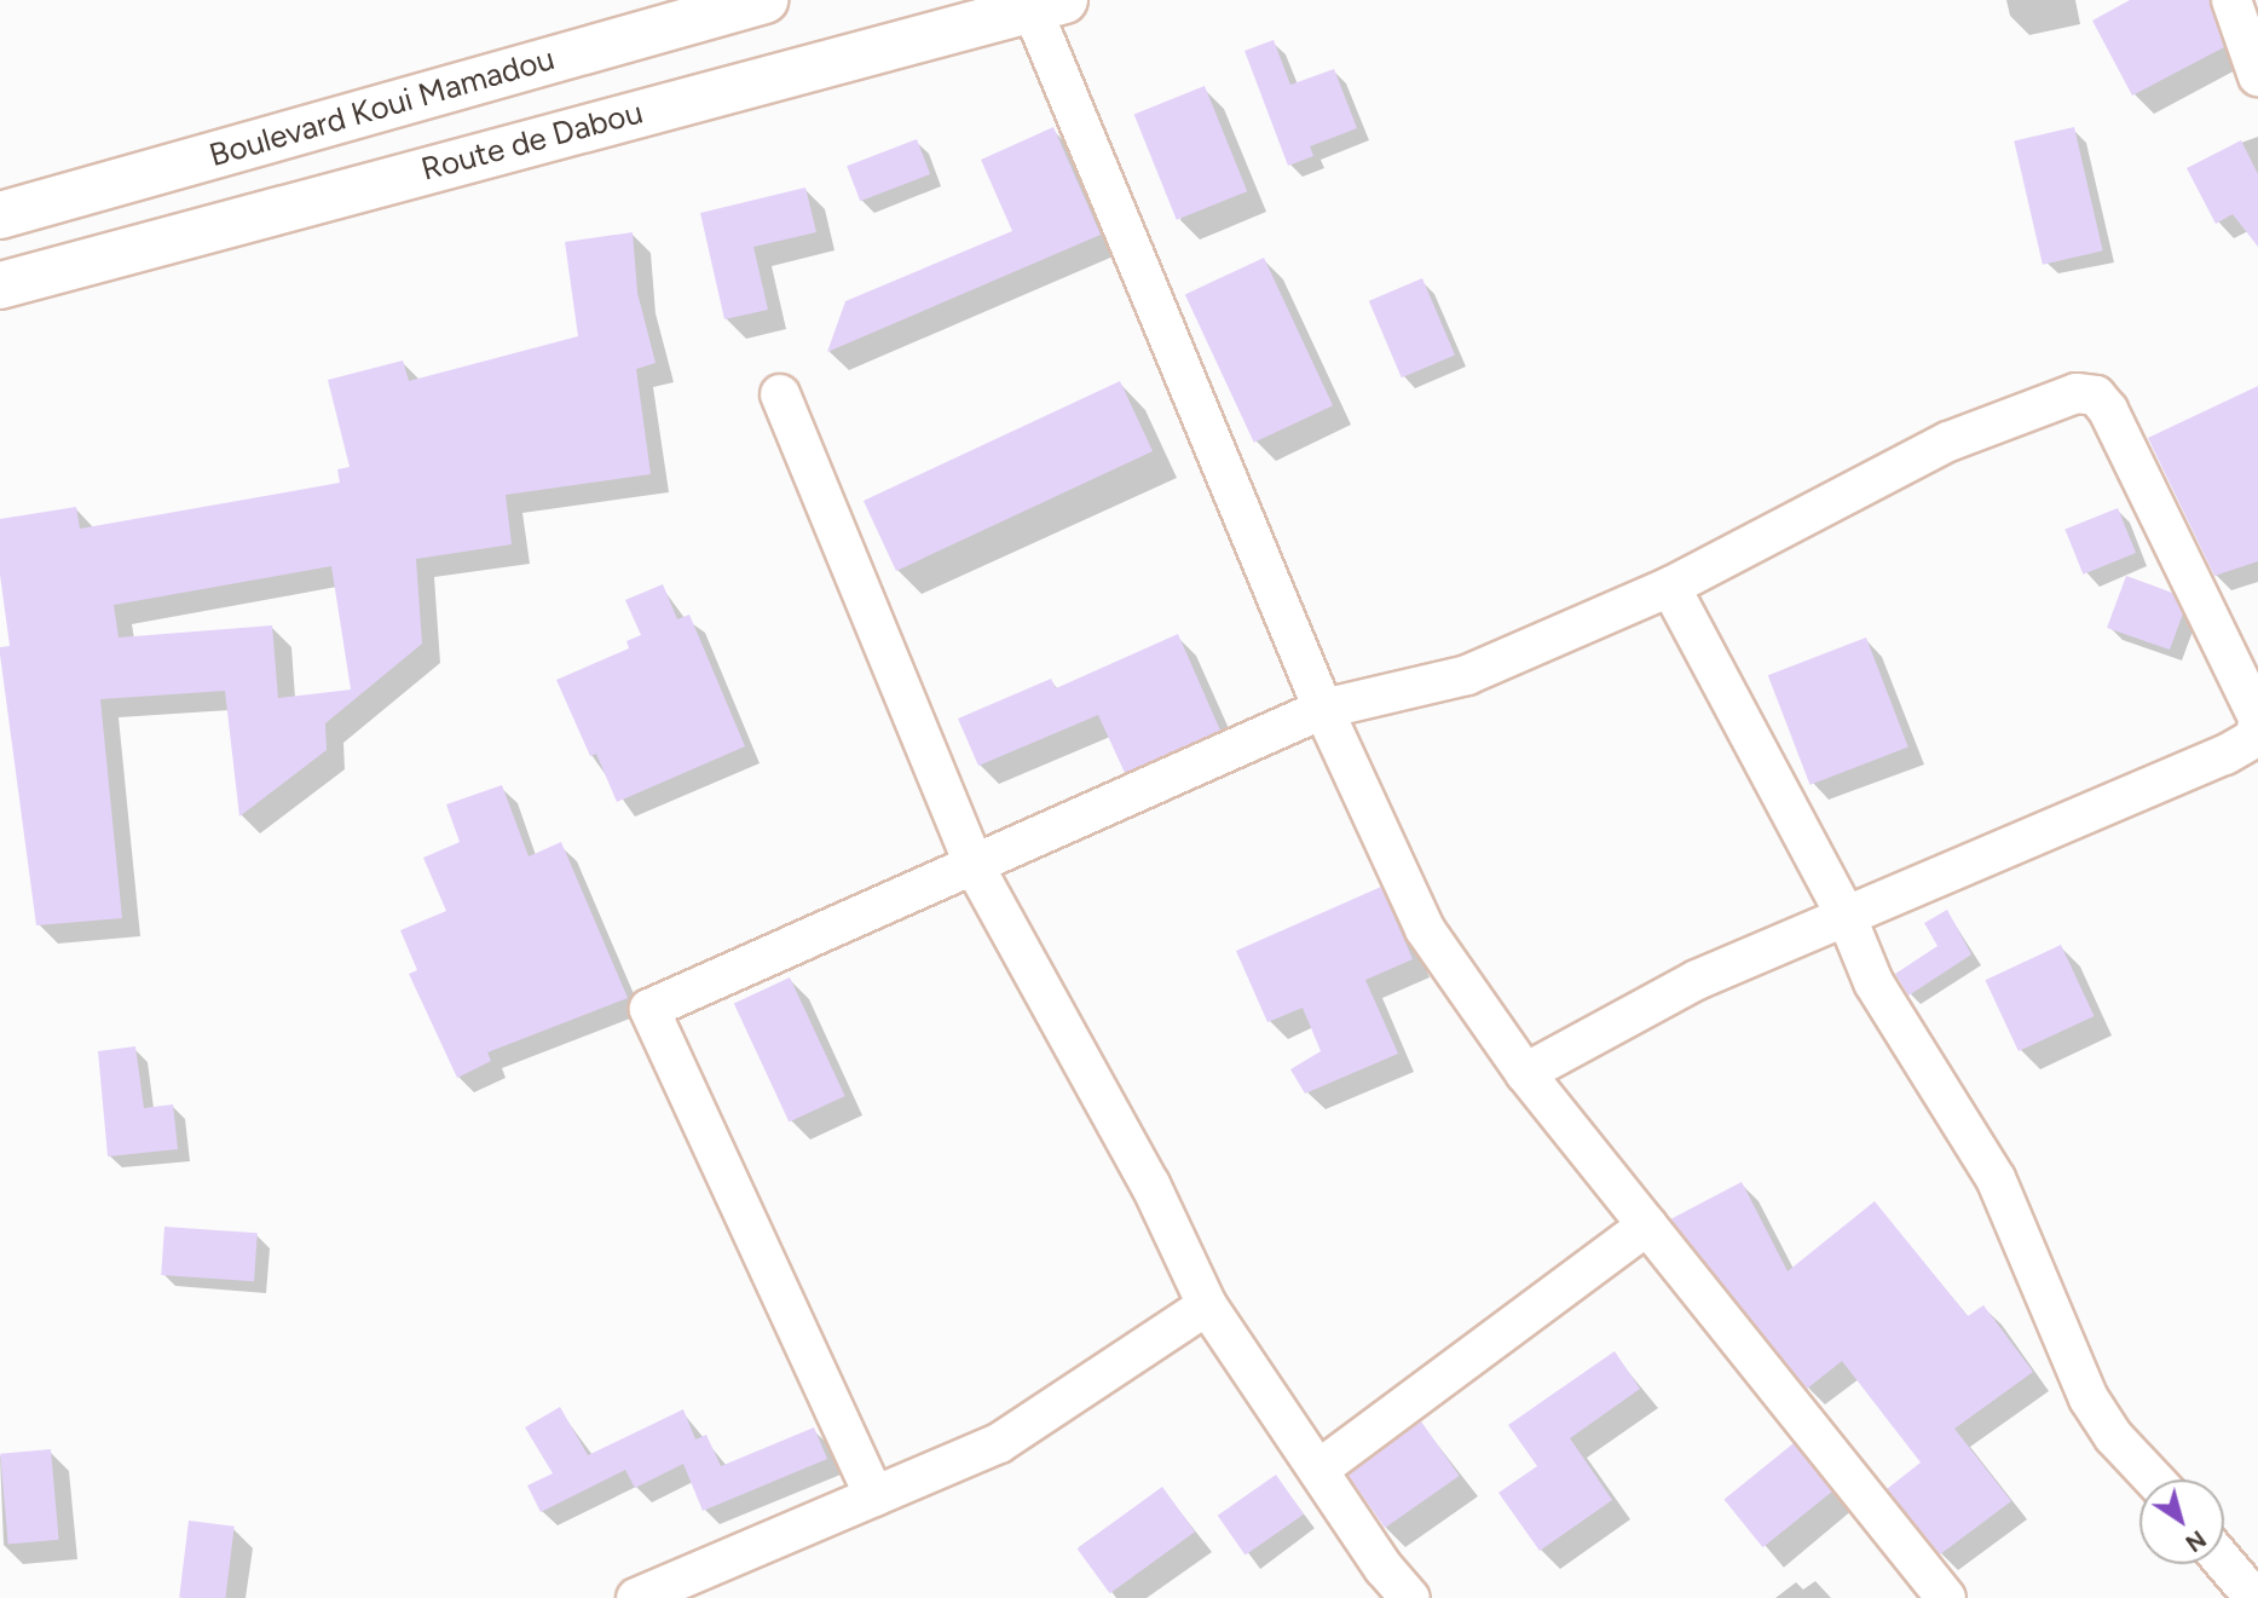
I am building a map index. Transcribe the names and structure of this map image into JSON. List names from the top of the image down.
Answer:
{
  "streets": {
    "main road": ["Boulevard Koui Mamadou", "Route de Dabou"]
  },
  "north": "bottom right"
}
